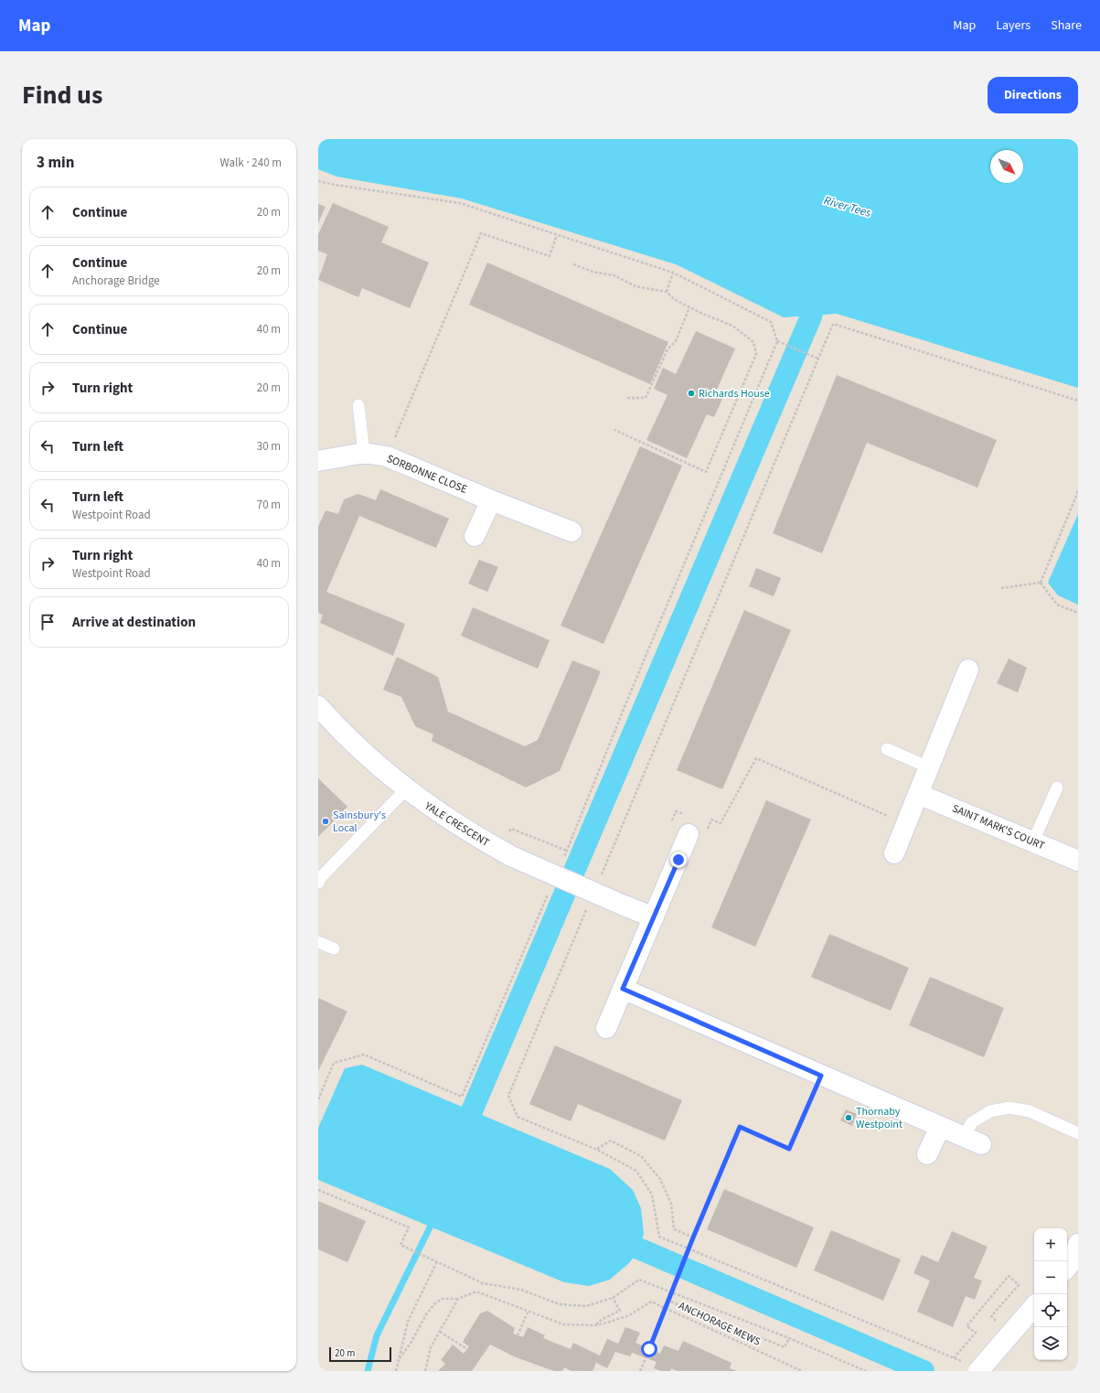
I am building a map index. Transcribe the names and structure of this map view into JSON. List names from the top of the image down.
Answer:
{
  "streets": {
    "street": ["SORBONNE CLOSE", "YALE CRESCENT", "SAINT MARK'S COURT"],
    "path": ["ANCHORAGE MEWS"]
  },
  "water": ["River Tees"],
  "places": ["Richards House", "Sainsbury's Local", "Thornaby Westpoint"],
  "scale_bar": "20 m",
  "north": "bottom right",
  "page": {
    "header": "Map",
    "nav": ["Map", "Layers", "Share"],
    "title": "Find us",
    "buttons": "Directions",
    "heading": ["3 min", "Walk · 240 m"],
    "list": [
      ["Continue", "20 m"],
      ["Continue", "Anchorage Bridge", "20 m"],
      ["Continue", "40 m"],
      ["Turn right", "20 m"],
      ["Turn left", "30 m"],
      ["Turn left", "Westpoint Road", "70 m"],
      ["Turn right", "Westpoint Road", "40 m"],
      "Arrive at destination"
    ],
    "map_buttons": ["+", "−"],
    "scale": "20 m"
  }
}
